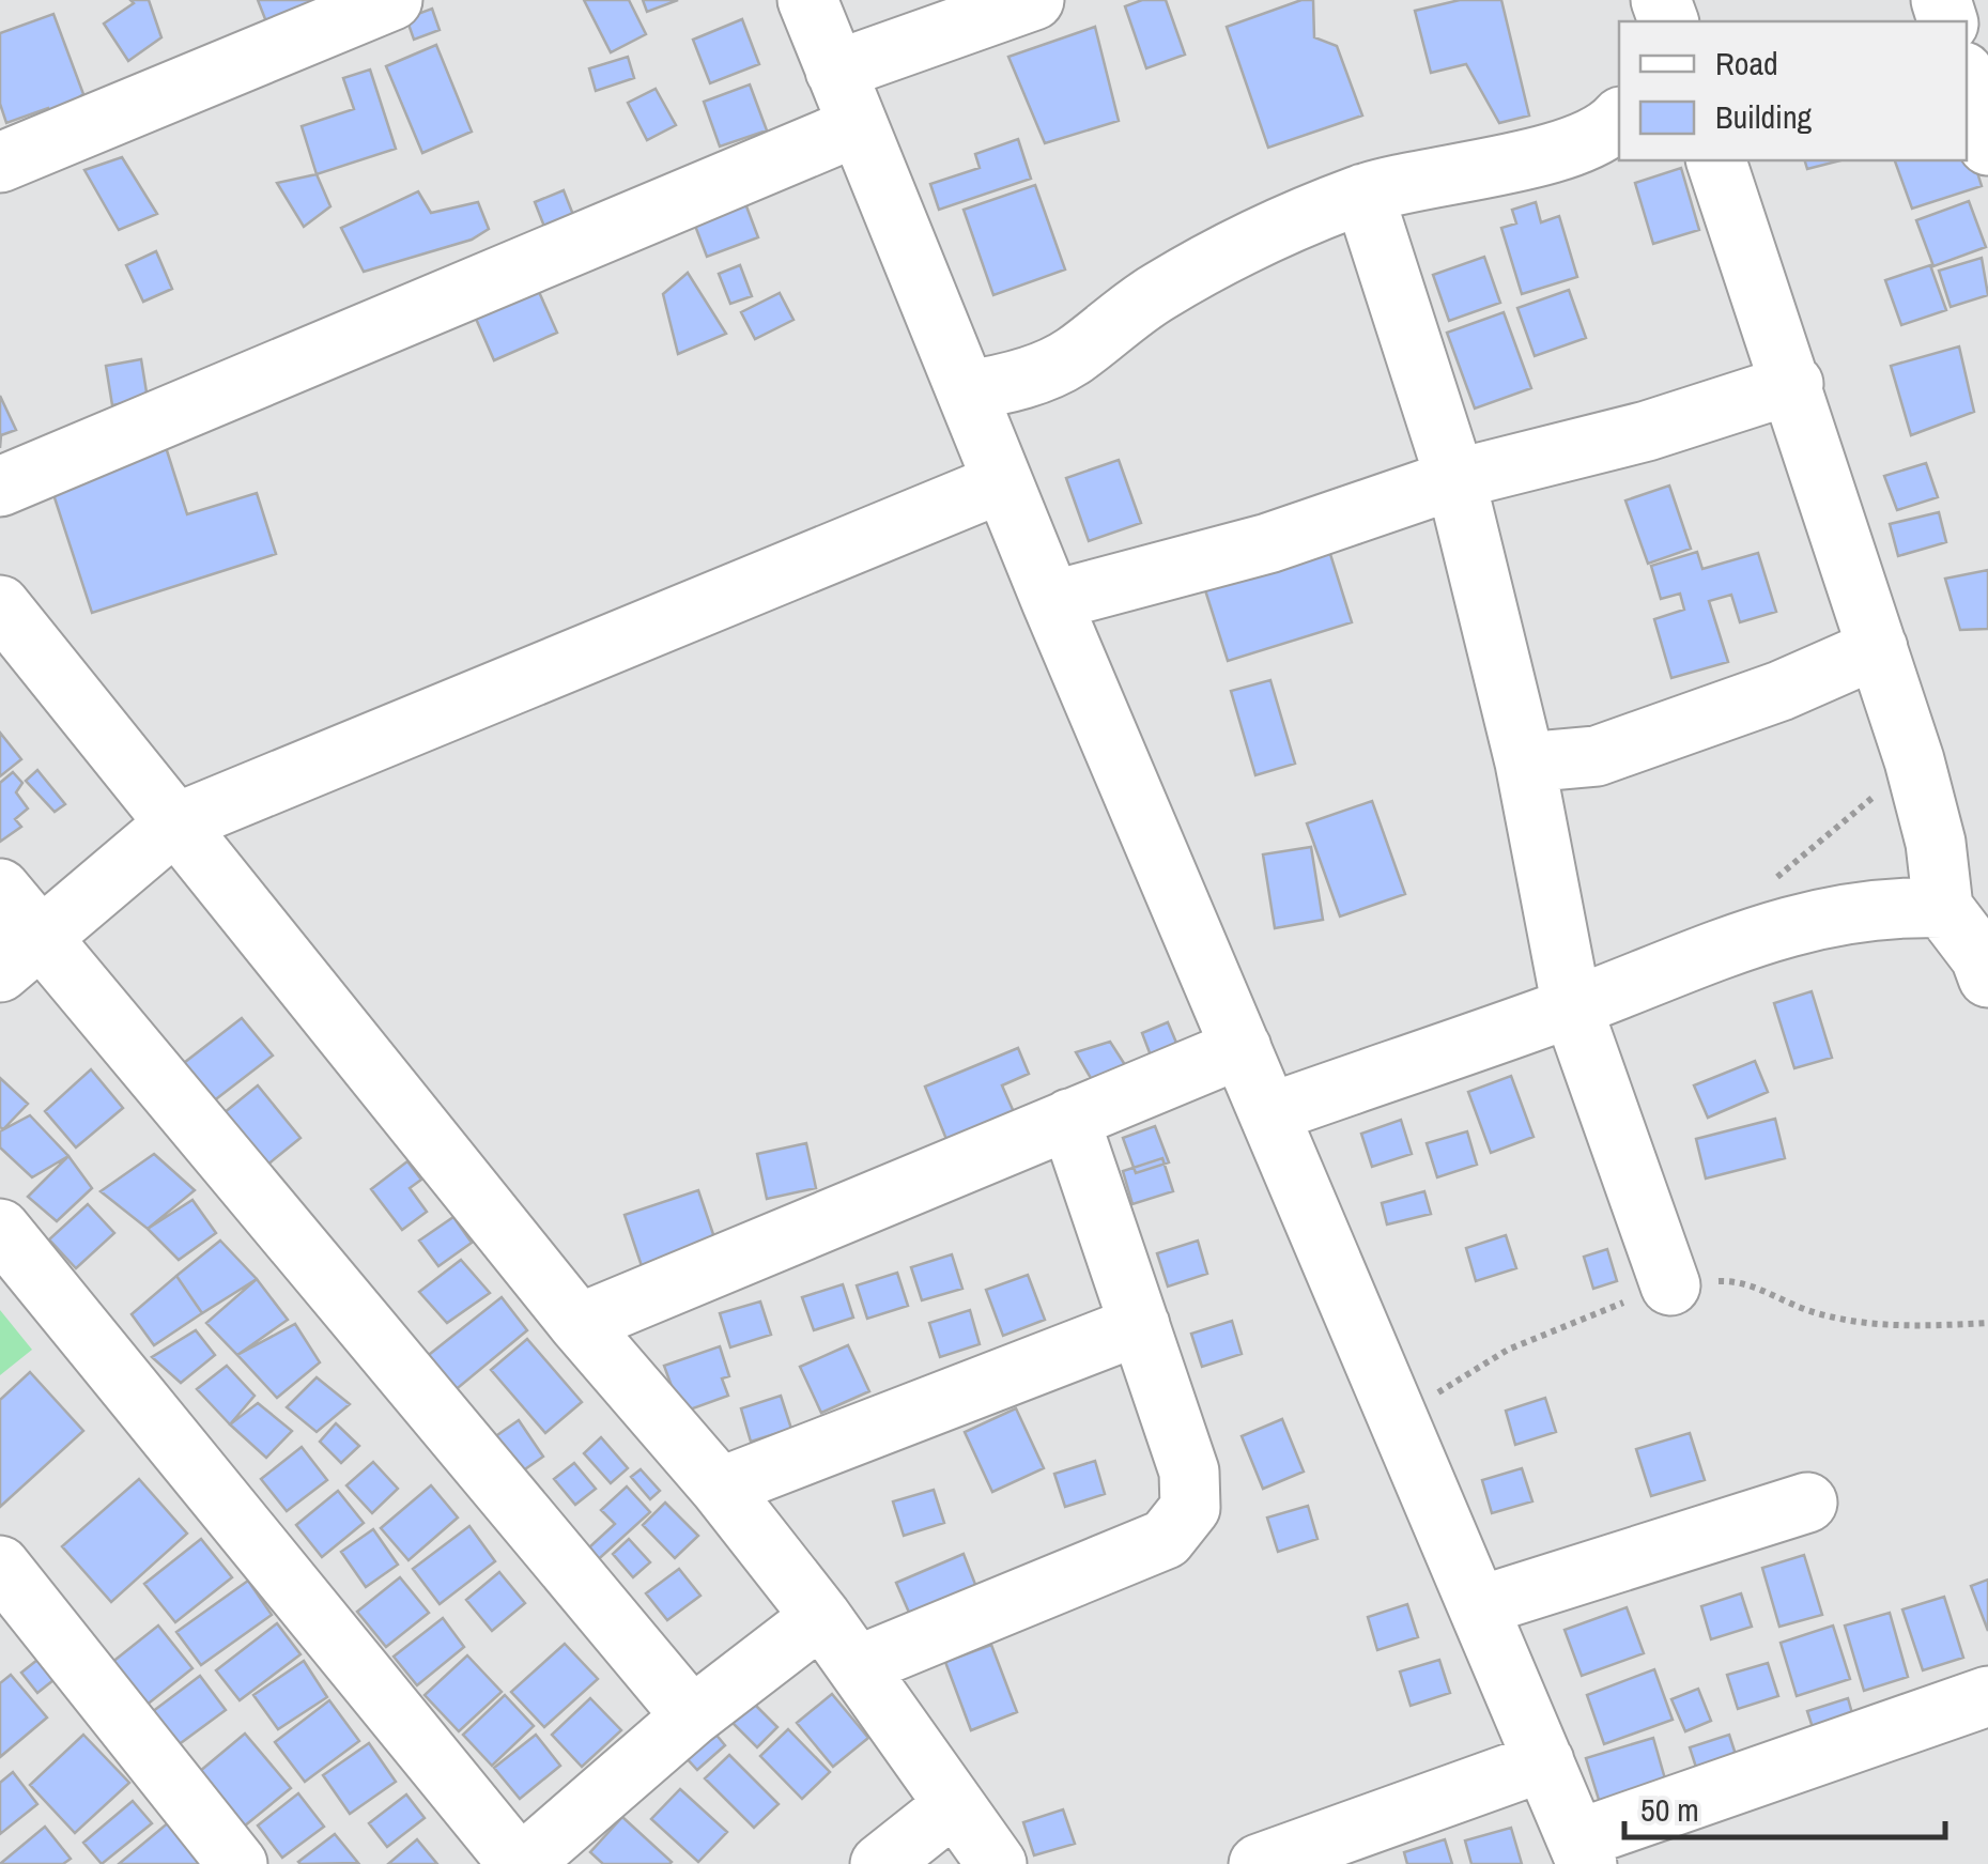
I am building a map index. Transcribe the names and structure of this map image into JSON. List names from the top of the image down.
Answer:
{
  "legend": ["Road", "Building"],
  "scale_bar": "50 m"
}
